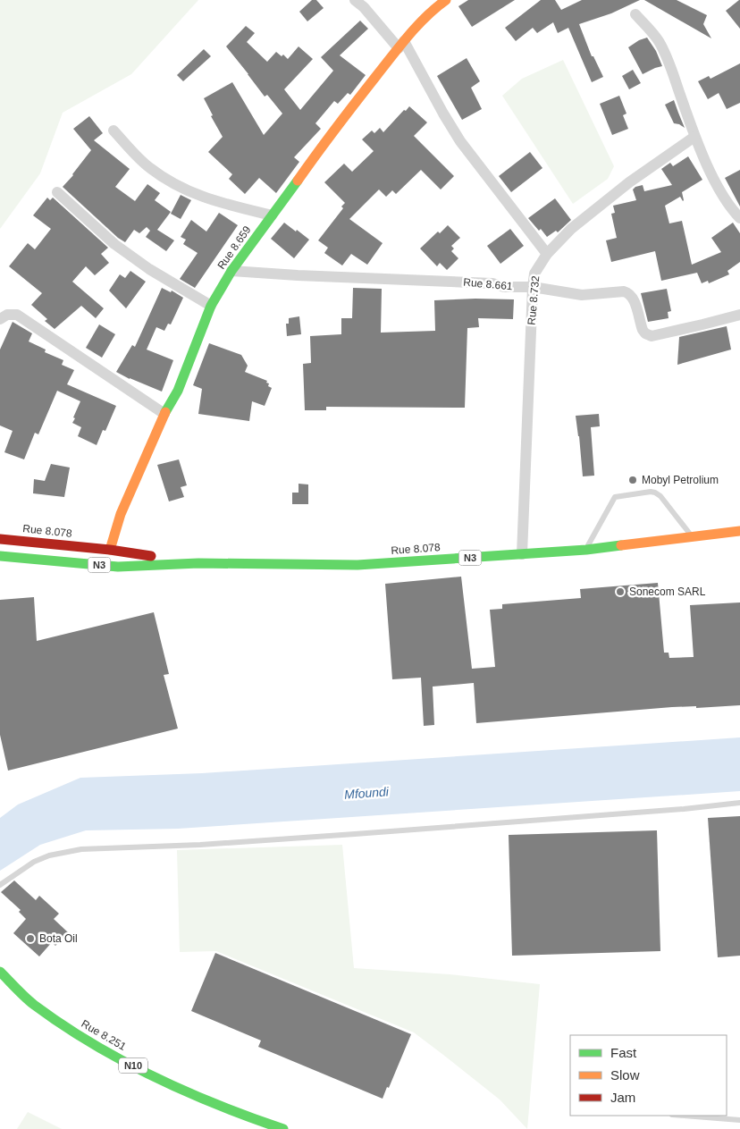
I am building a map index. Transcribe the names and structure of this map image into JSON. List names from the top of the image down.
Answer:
{
  "streets": {
    "main road": [
      "Rue 8.659",
      "Rue 8.078",
      "N3",
      "Rue 8.251",
      "N10"
    ],
    "street": ["Rue 8.661", "Rue 8.732"]
  },
  "crossings": [
    ["Rue 8.659", "Rue 8.661"],
    ["Rue 8.659", "Rue 8.078"],
    ["Rue 8.661", "Rue 8.732"],
    ["Rue 8.732", "Rue 8.078"]
  ],
  "water": ["Mfoundi"],
  "places": ["Mobyl Petrolium", "Sonecom SARL", "Bota Oil"],
  "legend": ["Fast", "Slow", "Jam"]
}
